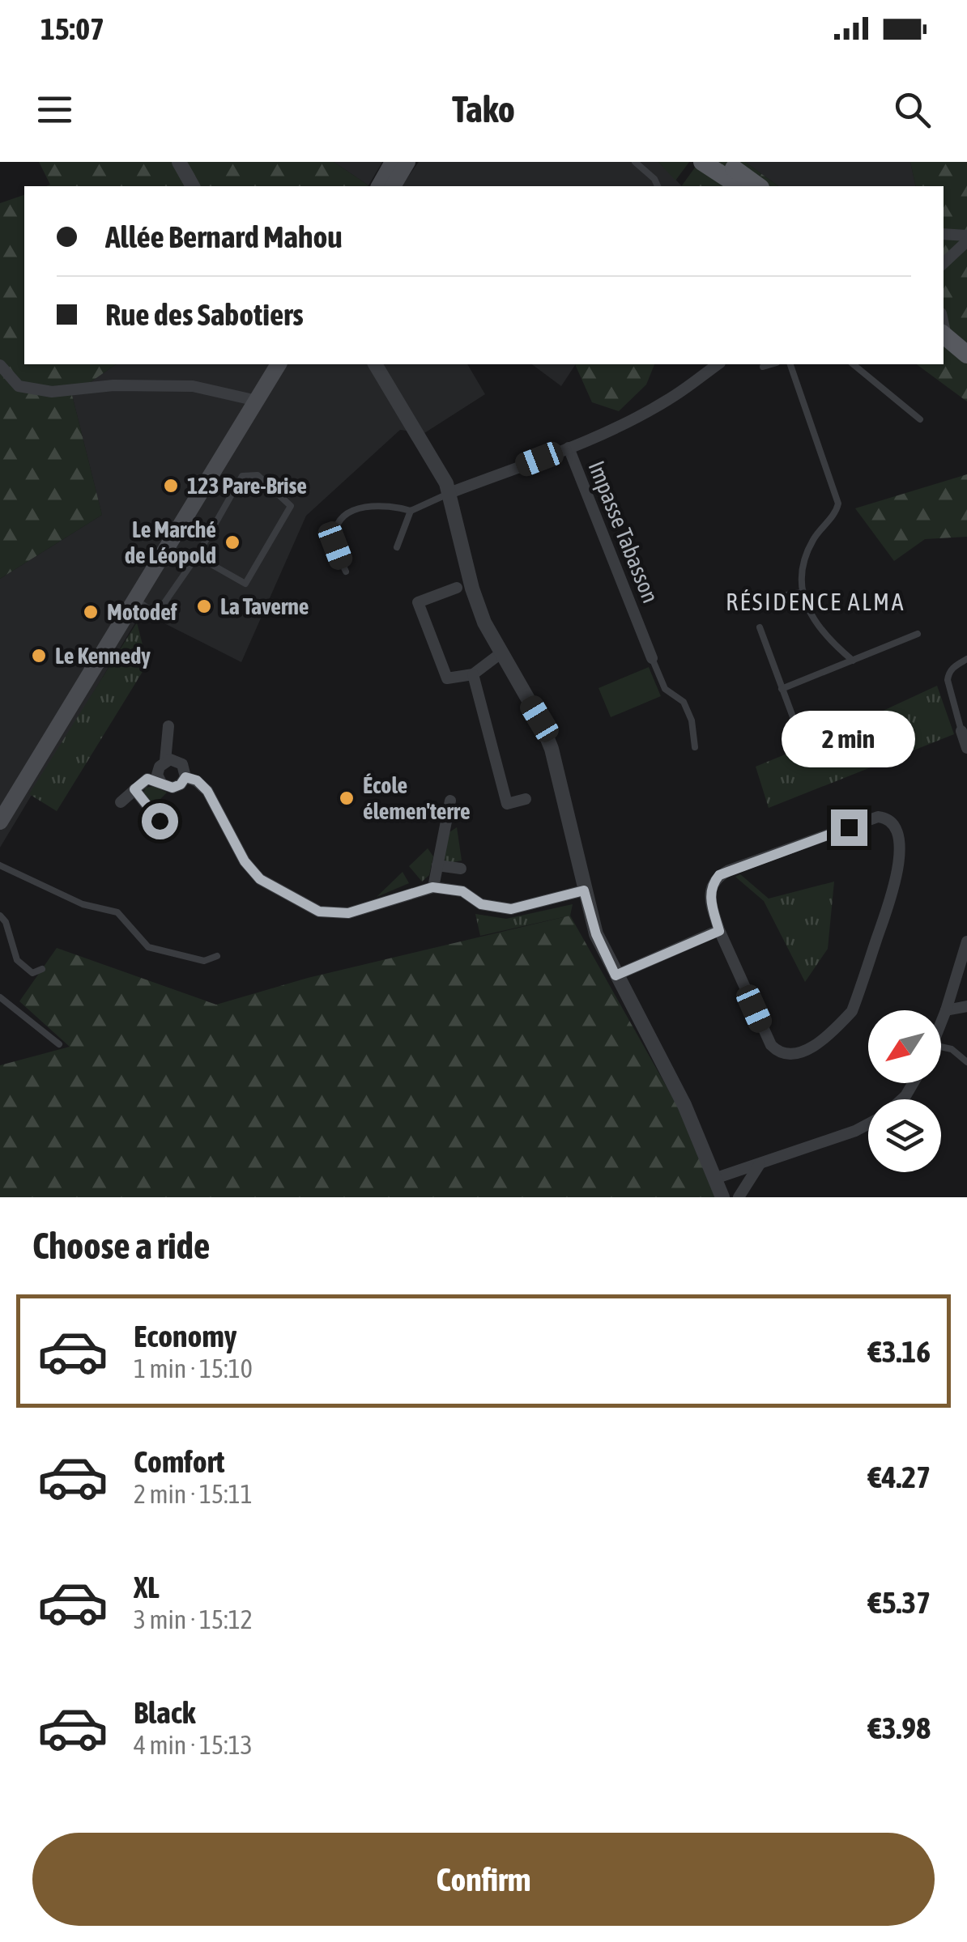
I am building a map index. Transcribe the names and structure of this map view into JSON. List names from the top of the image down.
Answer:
{
  "streets": {
    "street": ["Impasse Tabasson"]
  },
  "districts": ["RÉSIDENCE ALMA"],
  "places": [
    "123 Pare-Brise",
    "Le Marché de Léopold",
    "La Taverne",
    "Motodef",
    "Le Kennedy",
    "École élemen'terre"
  ],
  "north": "bottom left",
  "page": {
    "status": "15:07",
    "header": "Tako",
    "banner": ["Allée Bernard Mahou", "Rue des Sabotiers"],
    "bubble": "2 min",
    "heading": "Choose a ride",
    "list": [
      {
        "name": "Economy",
        "note": "1 min · 15:10",
        "value": "€3.16"
      },
      {
        "name": "Comfort",
        "note": "2 min · 15:11",
        "value": "€4.27"
      },
      {
        "name": "XL",
        "note": "3 min · 15:12",
        "value": "€5.37"
      },
      {
        "name": "Black",
        "note": "4 min · 15:13",
        "value": "€3.98"
      }
    ],
    "buttons": "Confirm"
  }
}
